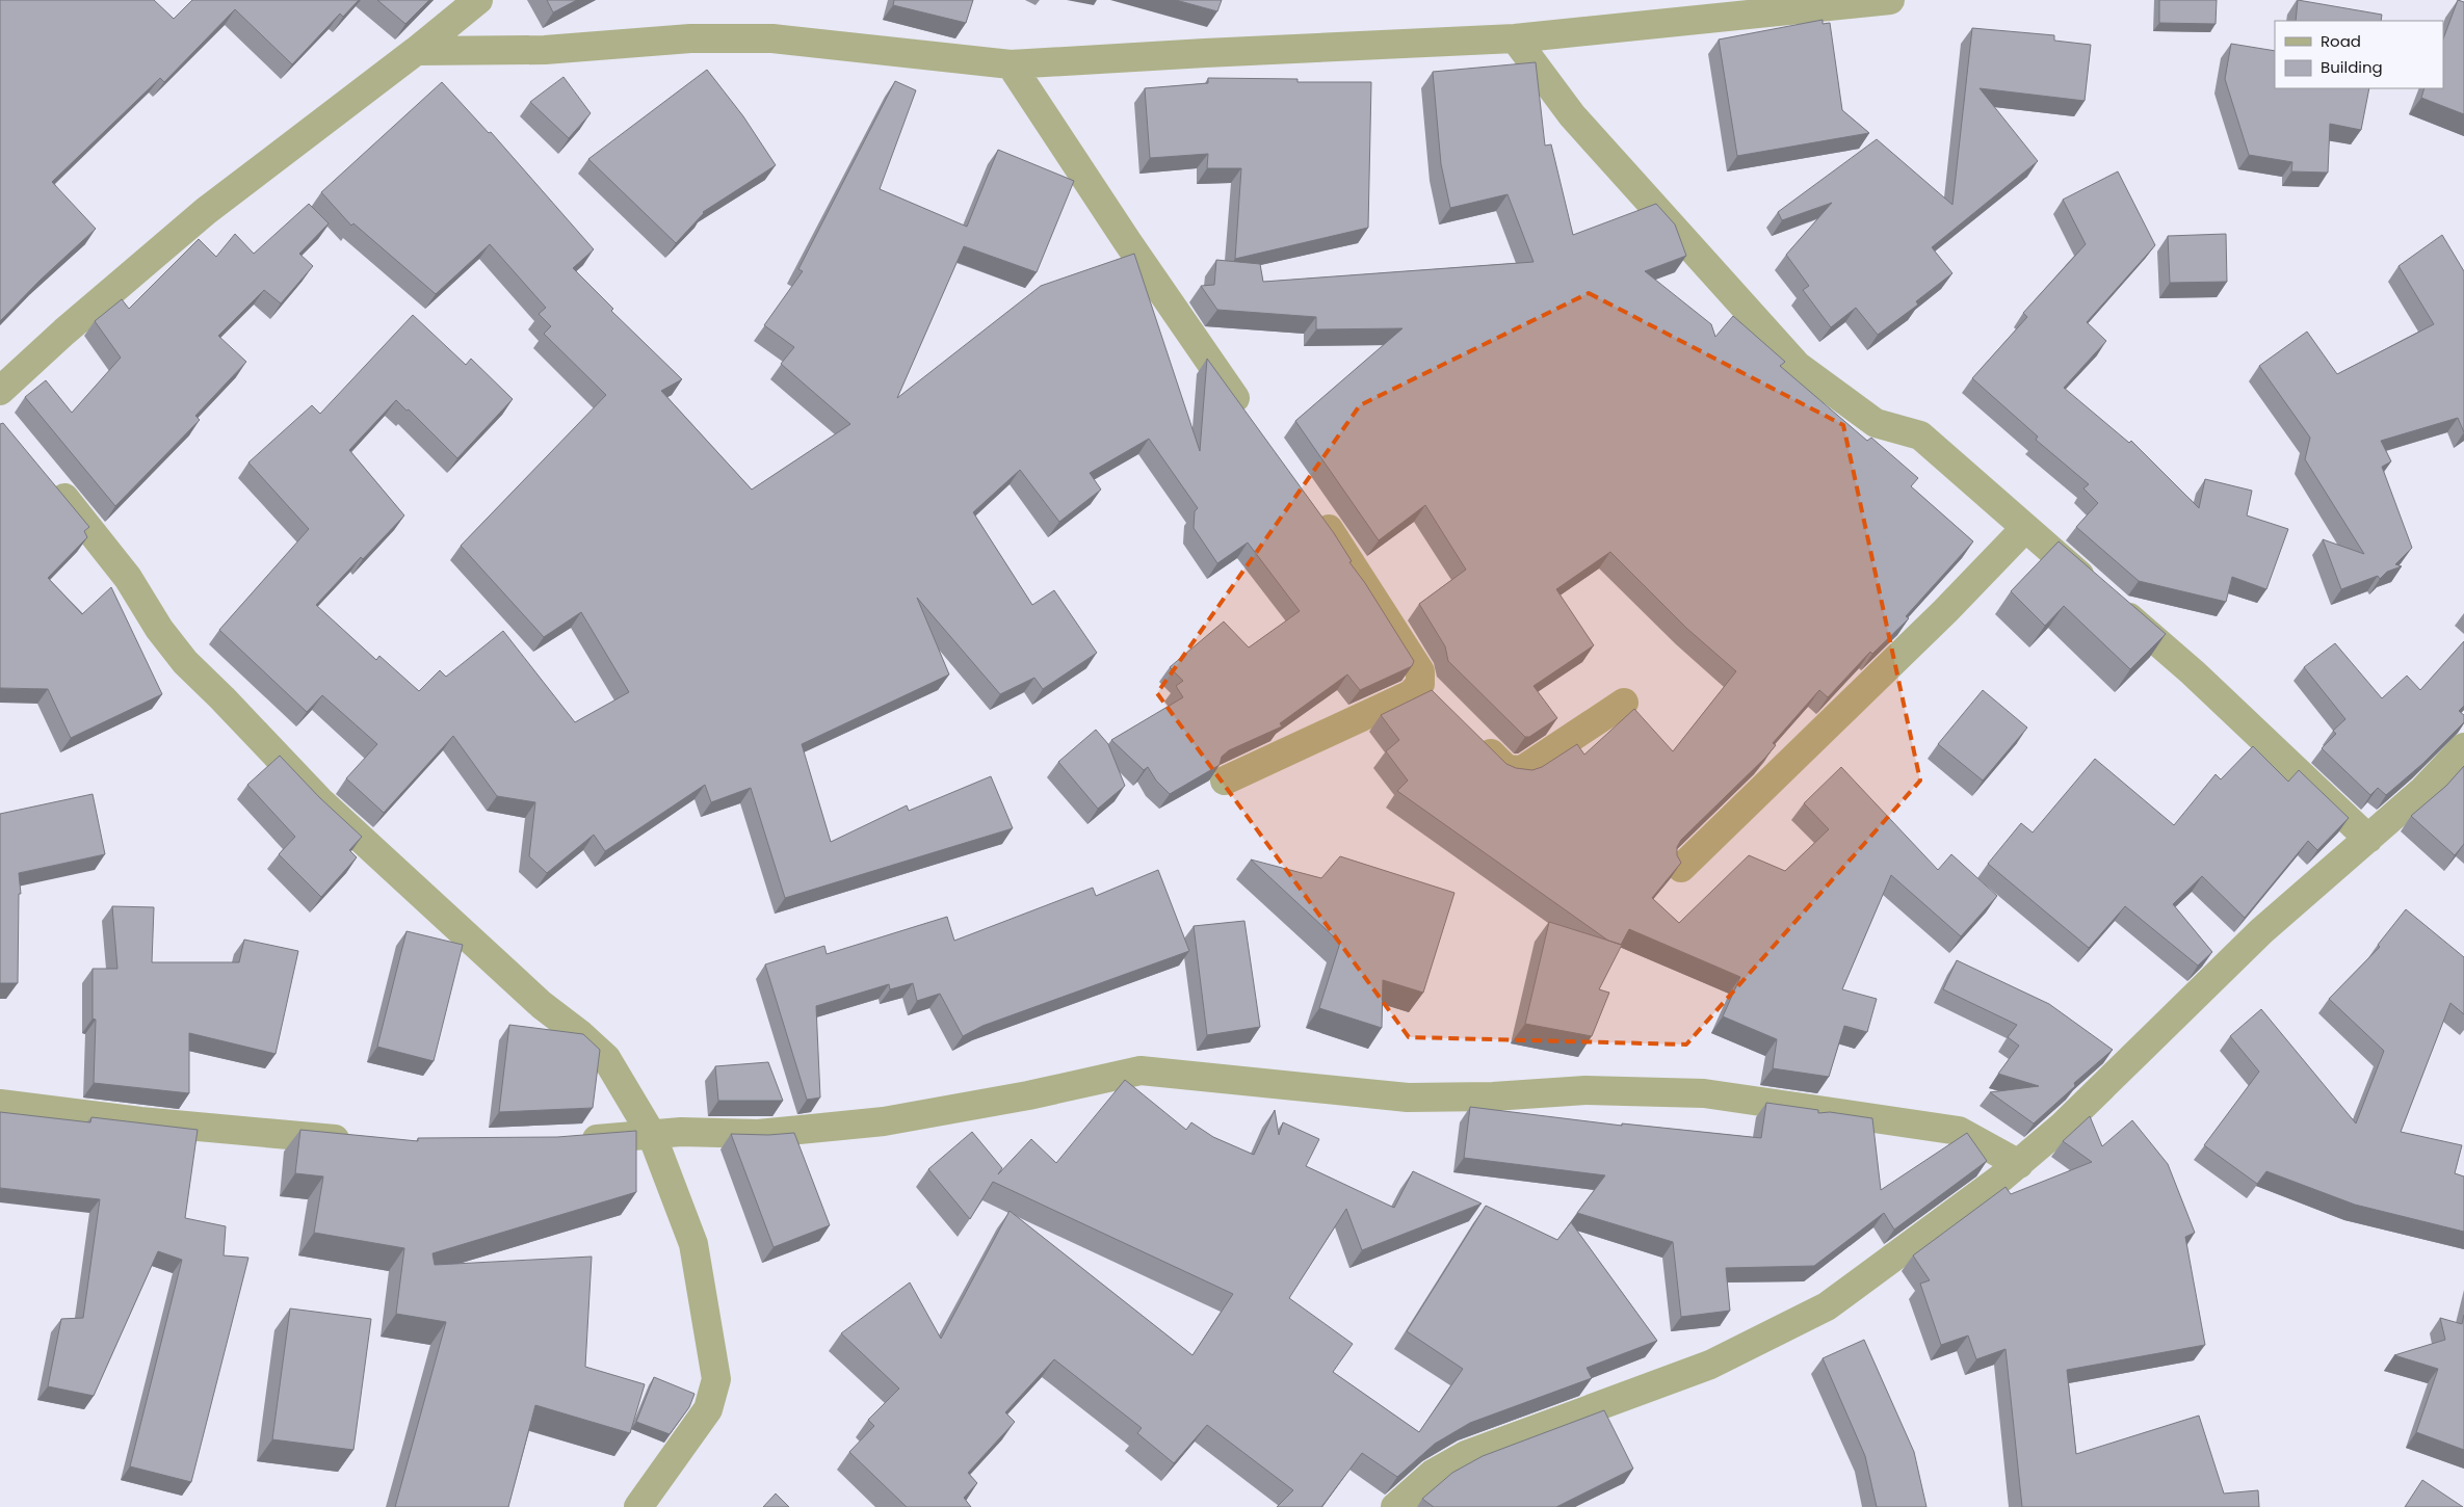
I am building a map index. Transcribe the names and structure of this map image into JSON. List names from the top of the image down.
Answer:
{
  "legend": ["Road", "Building"]
}
